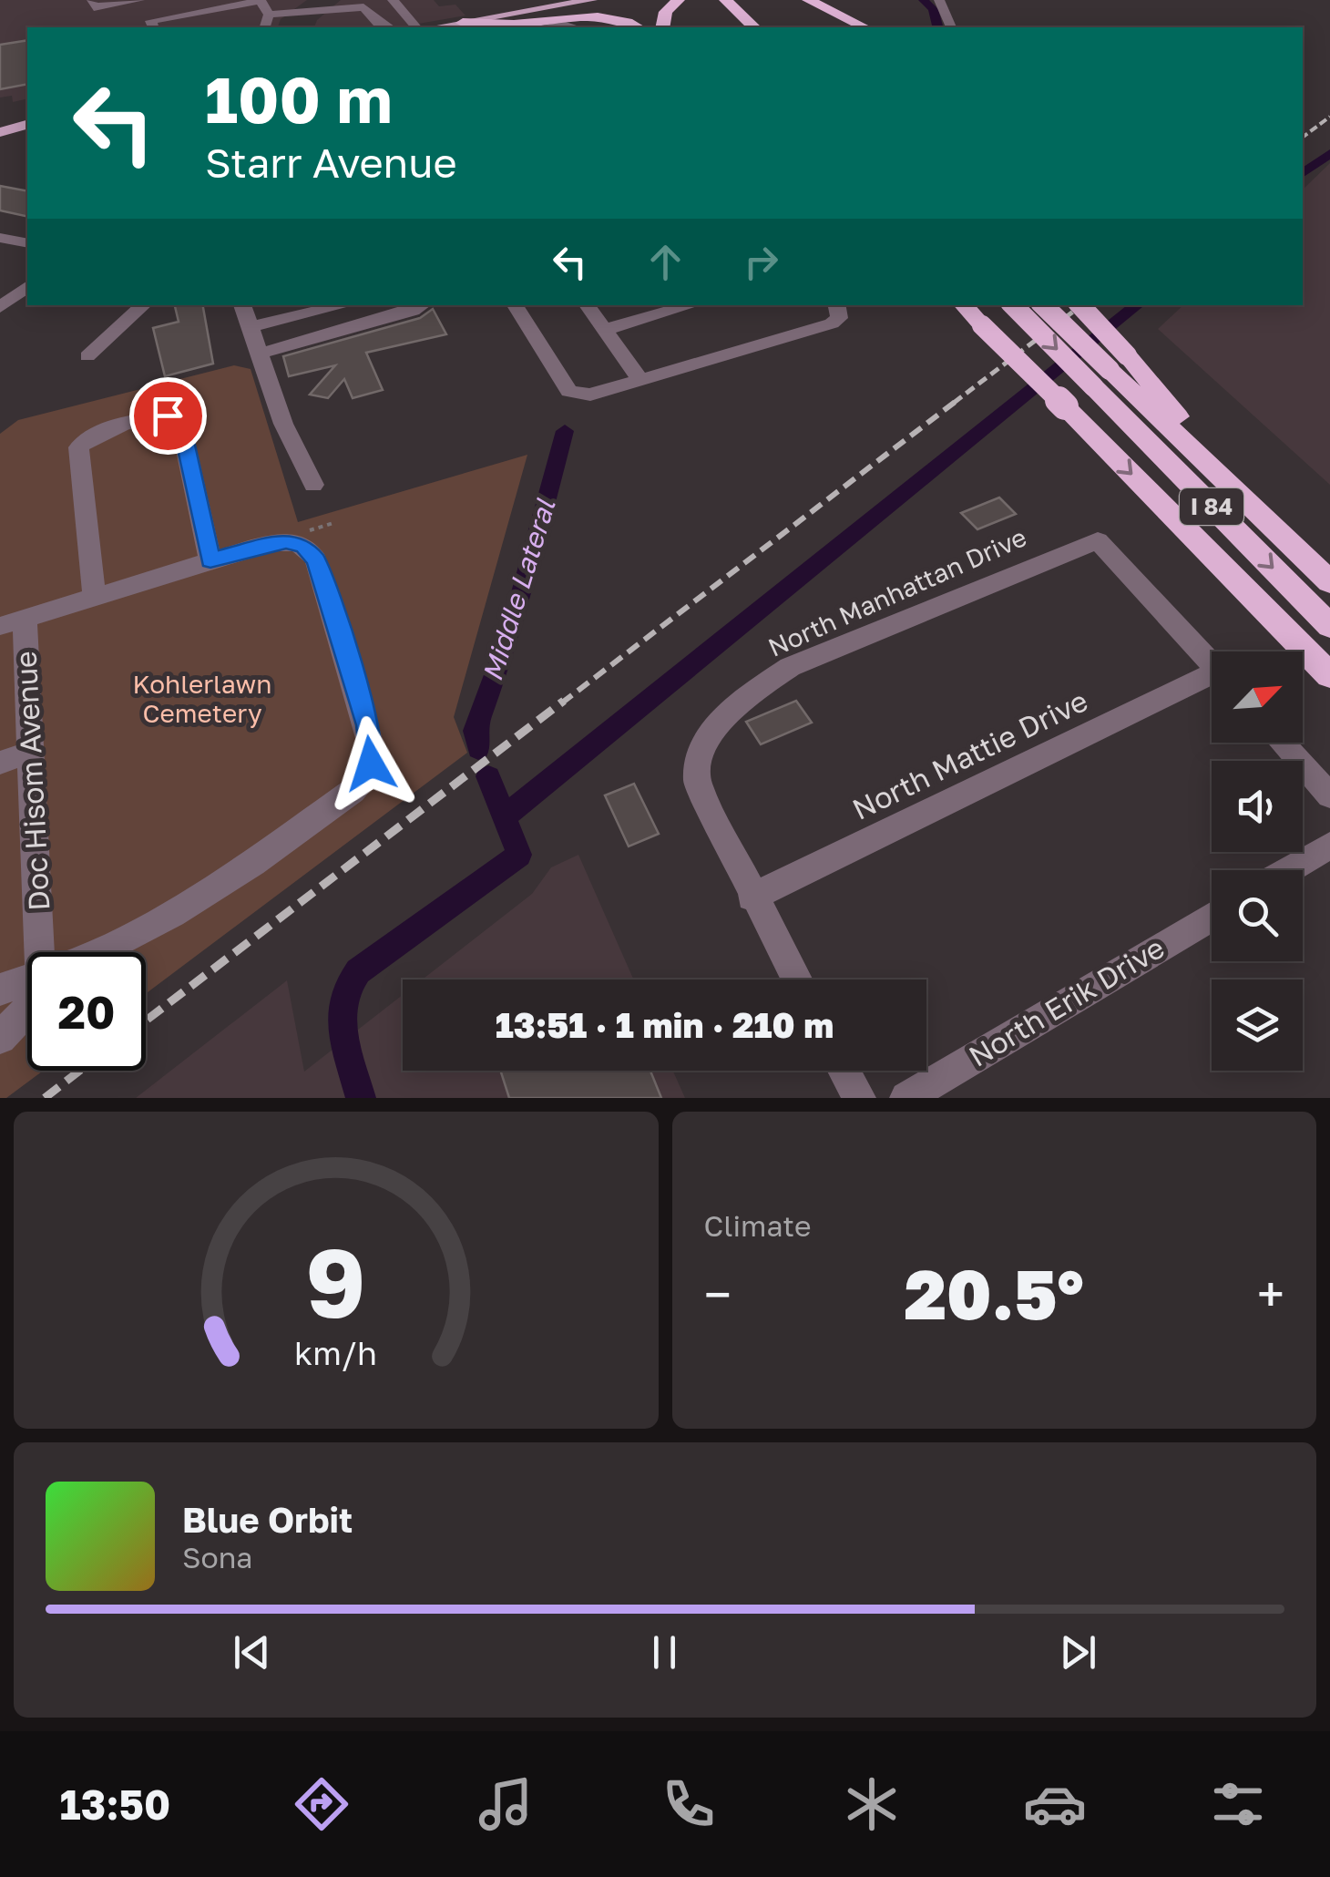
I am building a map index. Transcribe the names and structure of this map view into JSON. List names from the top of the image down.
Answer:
{
  "streets": {
    "highway": ["I 84"],
    "street": [
      "North Manhattan Drive",
      "North Mattie Drive",
      "Doc Hisom Avenue",
      "North Erik Drive"
    ]
  },
  "crossings": [
    ["North Manhattan Drive", "North Mattie Drive"]
  ],
  "water": ["Middle Lateral"],
  "parks": ["Kohlerlawn Cemetery"],
  "north": "top right",
  "page": {
    "turn": ["100 m", "Starr Avenue"],
    "limit": "20",
    "trip": "13:51 · 1 min · 210 m",
    "tile": "Climate",
    "heat": ["−", "20.5°", "+"],
    "song": ["Blue Orbit", "Sona"],
    "tabs": "13:50",
    "gauge": ["9", "km/h"]
  }
}
